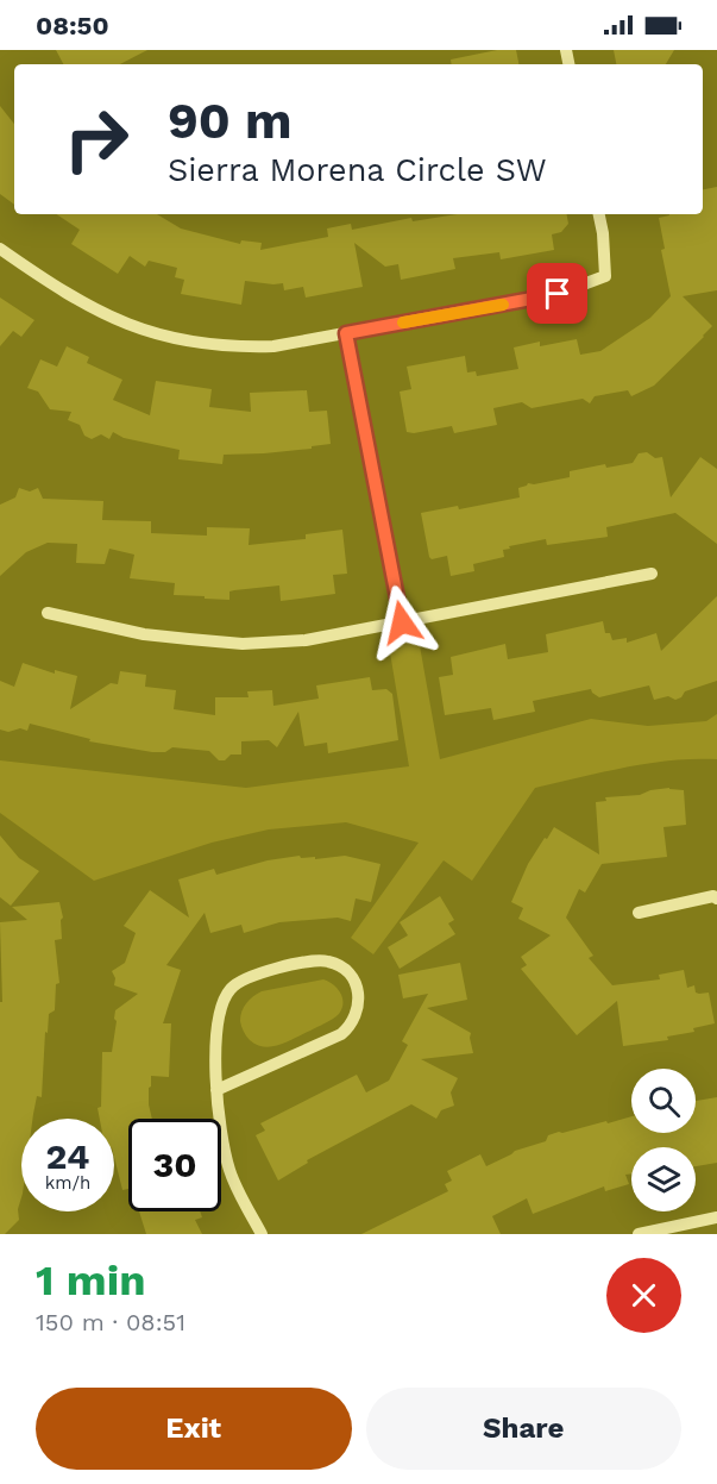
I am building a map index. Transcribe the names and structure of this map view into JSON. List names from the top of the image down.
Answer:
{
  "page": {
    "status": "08:50",
    "turn": ["90 m", "Sierra Morena Circle SW"],
    "speed": "24 km/h",
    "limit": "30",
    "heading": ["1 min", "150 m · 08:51"],
    "buttons": ["Exit", "Share"]
  }
}
